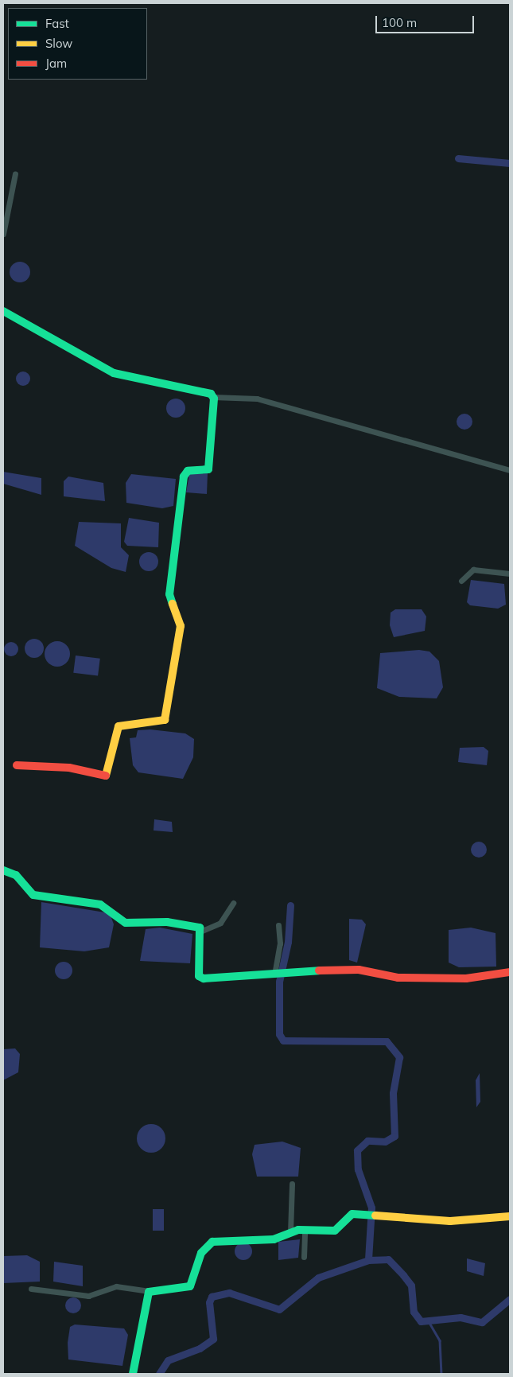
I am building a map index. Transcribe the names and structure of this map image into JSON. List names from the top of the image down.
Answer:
{
  "legend": ["Fast", "Slow", "Jam"],
  "scale_bar": "100 m"
}
